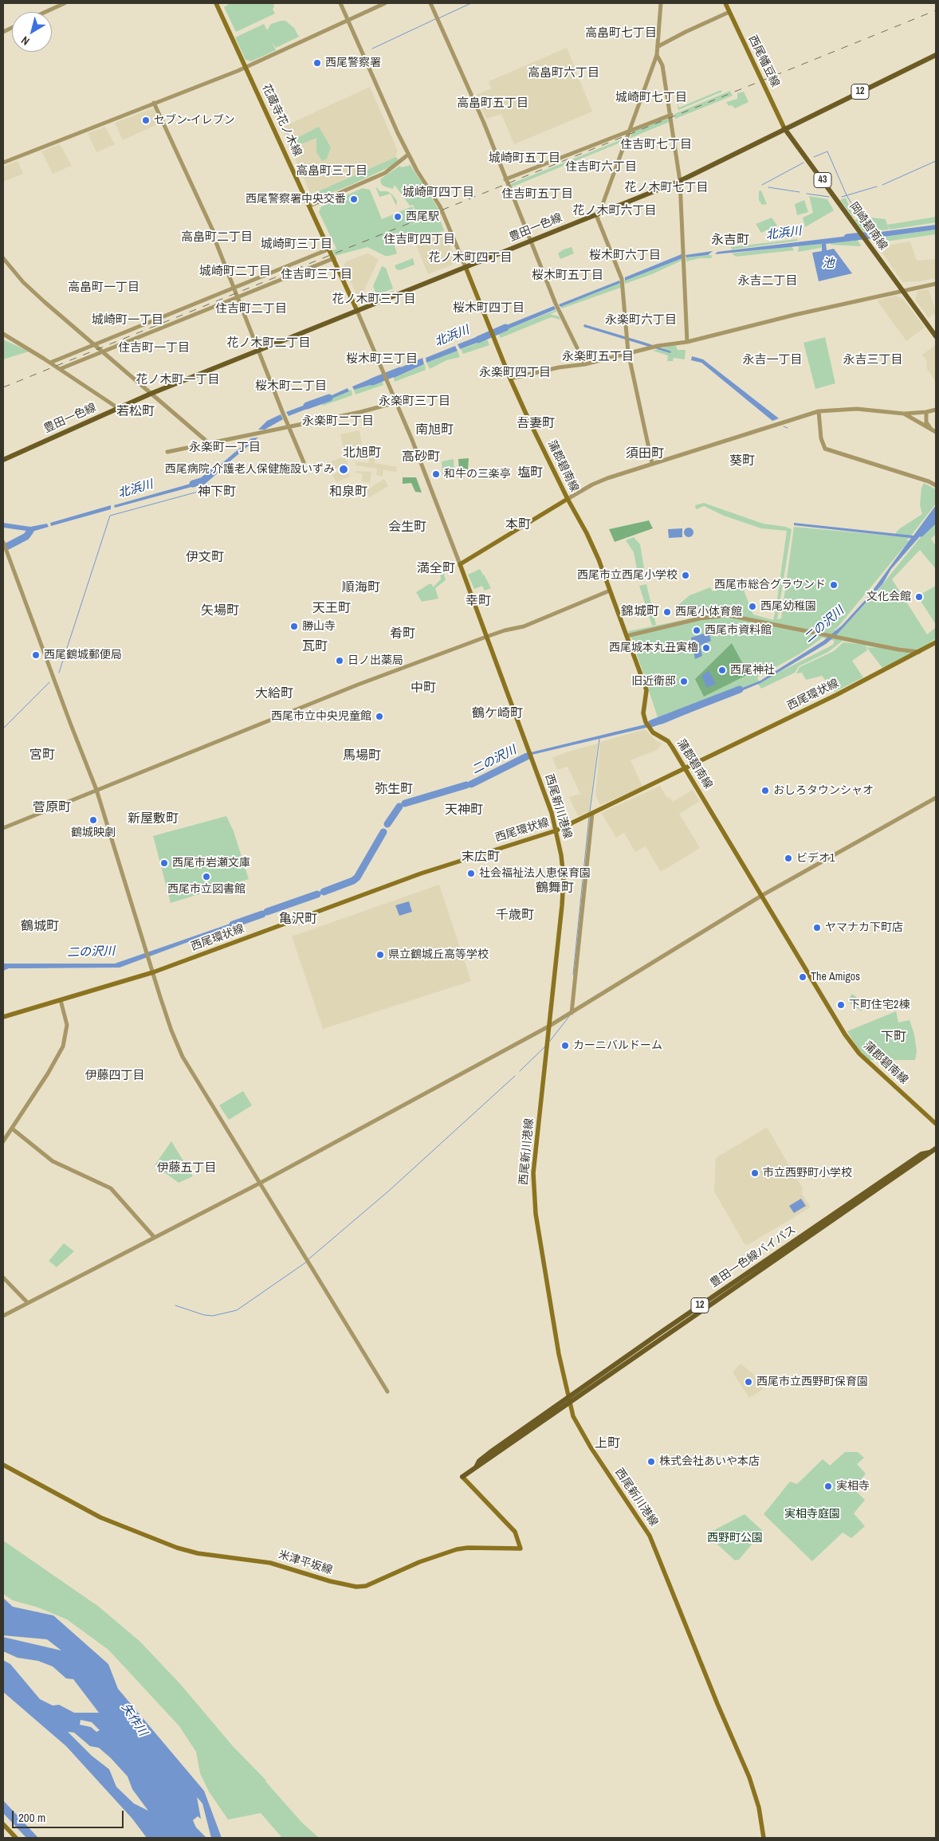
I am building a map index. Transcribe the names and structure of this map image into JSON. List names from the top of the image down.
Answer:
{
  "streets": {
    "main road": [
      "西尾幡豆線",
      "12",
      "花蔵寺花ノ木線",
      "43",
      "岡崎碧南線",
      "豊田一色線",
      "蒲郡碧南線",
      "西尾環状線",
      "西尾新川港線",
      "豊田一色線バイパス",
      "米津平坂線"
    ]
  },
  "crossings": [
    ["西尾幡豆線", "岡崎碧南線"],
    ["西尾幡豆線", "豊田一色線"],
    ["花蔵寺花ノ木線", "豊田一色線"],
    ["岡崎碧南線", "豊田一色線"],
    ["豊田一色線", "蒲郡碧南線"],
    ["蒲郡碧南線", "西尾環状線"],
    ["西尾環状線", "西尾新川港線"],
    ["西尾新川港線", "豊田一色線バイパス"],
    ["豊田一色線バイパス", "米津平坂線"]
  ],
  "districts": [
    "高畠町七丁目",
    "高畠町六丁目",
    "城崎町七丁目",
    "高畠町五丁目",
    "住吉町七丁目",
    "城崎町五丁目",
    "住吉町六丁目",
    "高畠町三丁目",
    "花ノ木町七丁目",
    "城崎町四丁目",
    "住吉町五丁目",
    "花ノ木町六丁目",
    "高畠町二丁目",
    "住吉町四丁目",
    "永吉町",
    "城崎町三丁目",
    "桜木町六丁目",
    "花ノ木町四丁目",
    "城崎町二丁目",
    "住吉町三丁目",
    "桜木町五丁目",
    "永吉二丁目",
    "高畠町一丁目",
    "花ノ木町三丁目",
    "桜木町四丁目",
    "住吉町二丁目",
    "城崎町一丁目",
    "永楽町六丁目",
    "花ノ木町二丁目",
    "住吉町一丁目",
    "永楽町五丁目",
    "桜木町三丁目",
    "永吉一丁目",
    "永吉三丁目",
    "永楽町四丁目",
    "花ノ木町一丁目",
    "桜木町二丁目",
    "永楽町三丁目",
    "若松町",
    "永楽町二丁目",
    "吾妻町",
    "南旭町",
    "永楽町一丁目",
    "北旭町",
    "須田町",
    "高砂町",
    "葵町",
    "塩町",
    "神下町",
    "和泉町",
    "本町",
    "会生町",
    "伊文町",
    "満全町",
    "順海町",
    "幸町",
    "天王町",
    "矢場町",
    "錦城町",
    "肴町",
    "瓦町",
    "中町",
    "大給町",
    "鶴ケ崎町",
    "宮町",
    "馬場町",
    "弥生町",
    "菅原町",
    "天神町",
    "新屋敷町",
    "末広町",
    "鶴舞町",
    "千歳町",
    "亀沢町",
    "鶴城町",
    "下町",
    "伊藤四丁目",
    "伊藤五丁目",
    "上町"
  ],
  "water": [
    "北浜川",
    "池",
    "二の沢川",
    "矢作川"
  ],
  "parks": ["実相寺庭園", "西野町公園"],
  "places": [
    "西尾警察署",
    "セブン-イレブン",
    "西尾警察署中央交番",
    "西尾駅",
    "西尾病院 介護老人保健施設いずみ",
    "和牛の三楽亭",
    "西尾市立西尾小学校",
    "西尾市総合グラウンド",
    "文化会館",
    "西尾幼稚園",
    "西尾小体育館",
    "勝山寺",
    "西尾市資料館",
    "西尾城本丸丑寅櫓",
    "西尾鶴城郵便局",
    "日ノ出薬局",
    "西尾神社",
    "旧近衛邸",
    "西尾市立中央児童館",
    "おしろタウンシャオ",
    "鶴城映劇",
    "ビデオ1",
    "西尾市岩瀬文庫",
    "社会福祉法人恵保育園",
    "西尾市立図書館",
    "ヤマナカ下町店",
    "県立鶴城丘高等学校",
    "The Amigos",
    "下町住宅2棟",
    "カーニバルドーム",
    "市立西野町小学校",
    "西尾市立西野町保育園",
    "株式会社あいや本店",
    "実相寺"
  ],
  "scale_bar": "200 m",
  "north": "bottom left"
}
